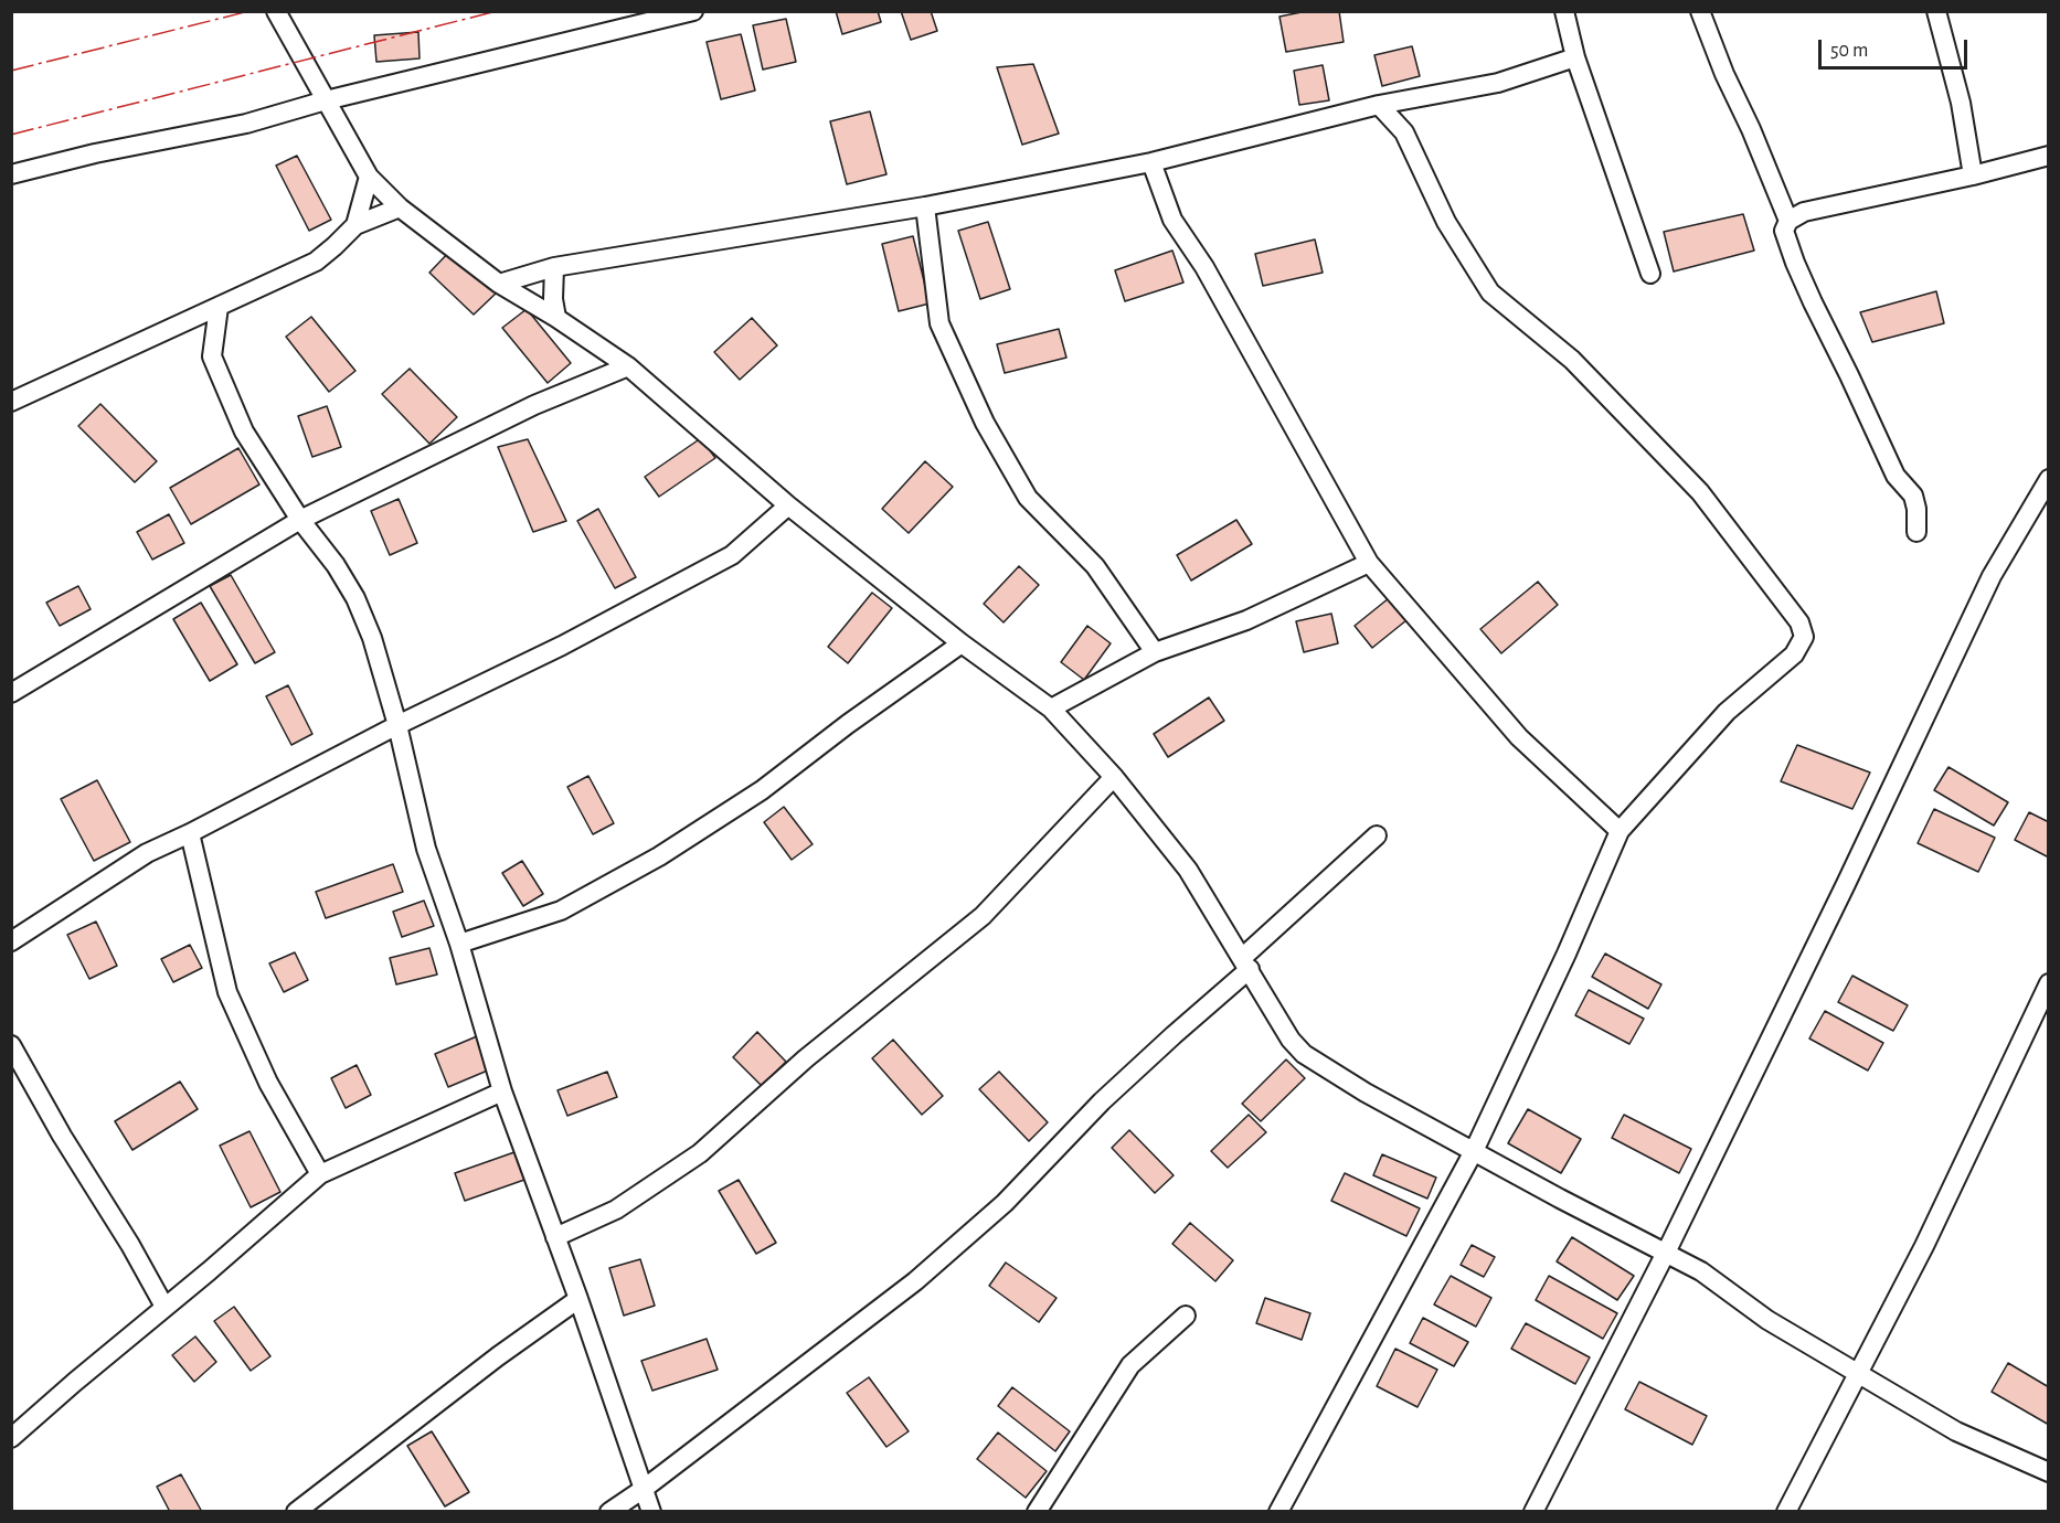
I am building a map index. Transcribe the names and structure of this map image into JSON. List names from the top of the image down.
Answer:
{
  "scale_bar": "50 m"
}
